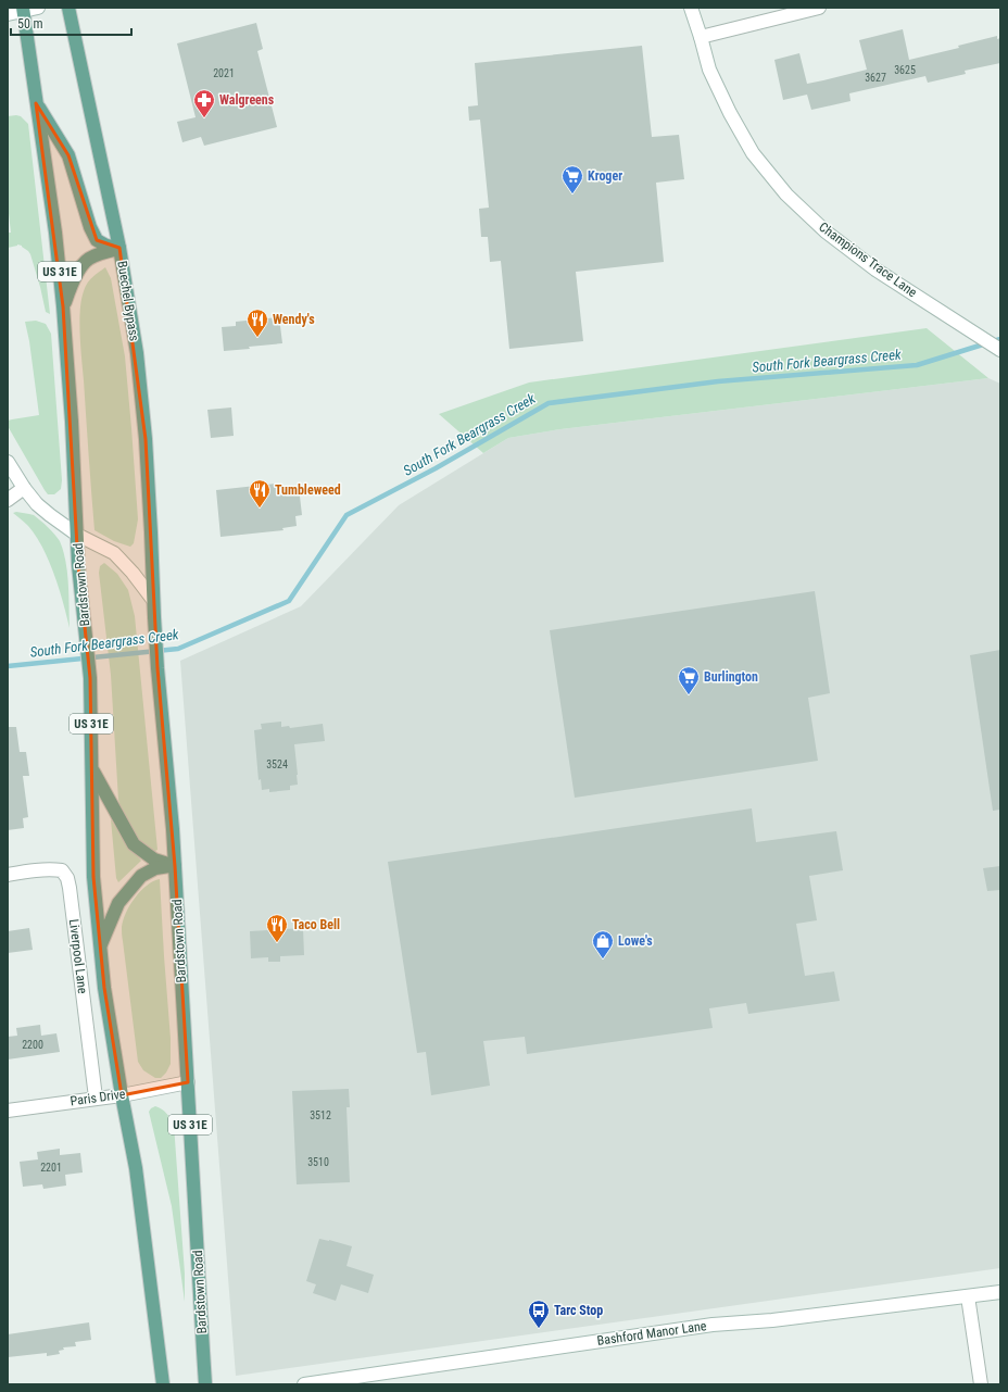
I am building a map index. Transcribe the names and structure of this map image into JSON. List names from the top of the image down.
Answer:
{
  "streets": {
    "main road": ["US 31E", "Buechel Bypass", "Bardstown Road"],
    "street": [
      "Champions Trace Lane",
      "Liverpool Lane",
      "Paris Drive",
      "Bashford Manor Lane"
    ]
  },
  "crossings": [
    ["US 31E", "Bardstown Road"],
    ["Buechel Bypass", "Bardstown Road"],
    ["Bardstown Road", "Paris Drive"],
    ["Liverpool Lane", "Paris Drive"]
  ],
  "water": ["South Fork Beargrass Creek"],
  "places": {
    "pharmacy": ["Walgreens"],
    "supermarket": ["Kroger", "Burlington"],
    "restaurant": ["Wendy's", "Tumbleweed", "Taco Bell"],
    "shop": ["Lowe's"],
    "bus stop": ["Tarc Stop"]
  },
  "house_numbers": [
    "3625",
    "2021",
    "3627",
    "3524",
    "2200",
    "3512",
    "3510",
    "2201"
  ],
  "scale_bar": "50 m"
}
